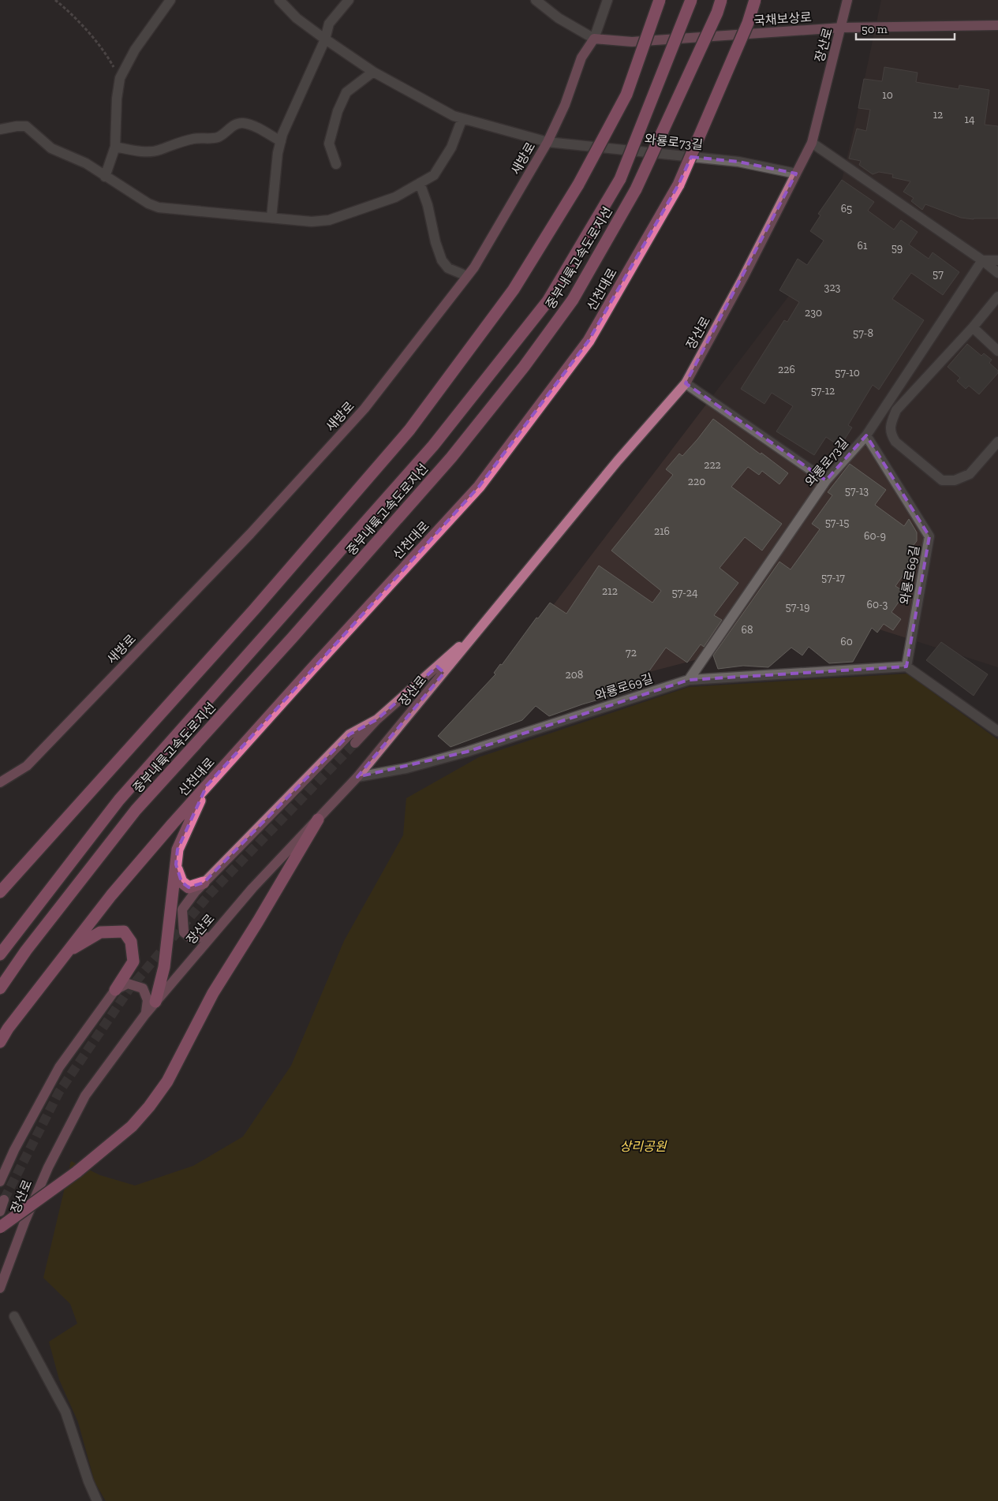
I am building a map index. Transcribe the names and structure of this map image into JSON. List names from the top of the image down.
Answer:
{
  "streets": {
    "highway": ["중부내륙고속도로지선", "신천대로"],
    "main road": ["국채보상로", "장산로", "새방로"],
    "street": ["와룡로73길", "와룡로69길"]
  },
  "crossings": [
    ["국채보상로", "장산로"],
    ["국채보상로", "새방로"],
    ["장산로", "와룡로73길"],
    ["장산로", "와룡로69길"],
    ["와룡로73길", "새방로"],
    ["와룡로73길", "와룡로69길"]
  ],
  "parks": ["상리공원"],
  "house_numbers": [
    "10",
    "12",
    "14",
    "65",
    "61",
    "59",
    "57",
    "323",
    "230",
    "57-8",
    "226",
    "57-10",
    "57-12",
    "222",
    "220",
    "57-13",
    "57-15",
    "216",
    "60-9",
    "57-17",
    "212",
    "57-24",
    "60-3",
    "57-19",
    "68",
    "60",
    "72",
    "208"
  ],
  "scale_bar": "50 m"
}
